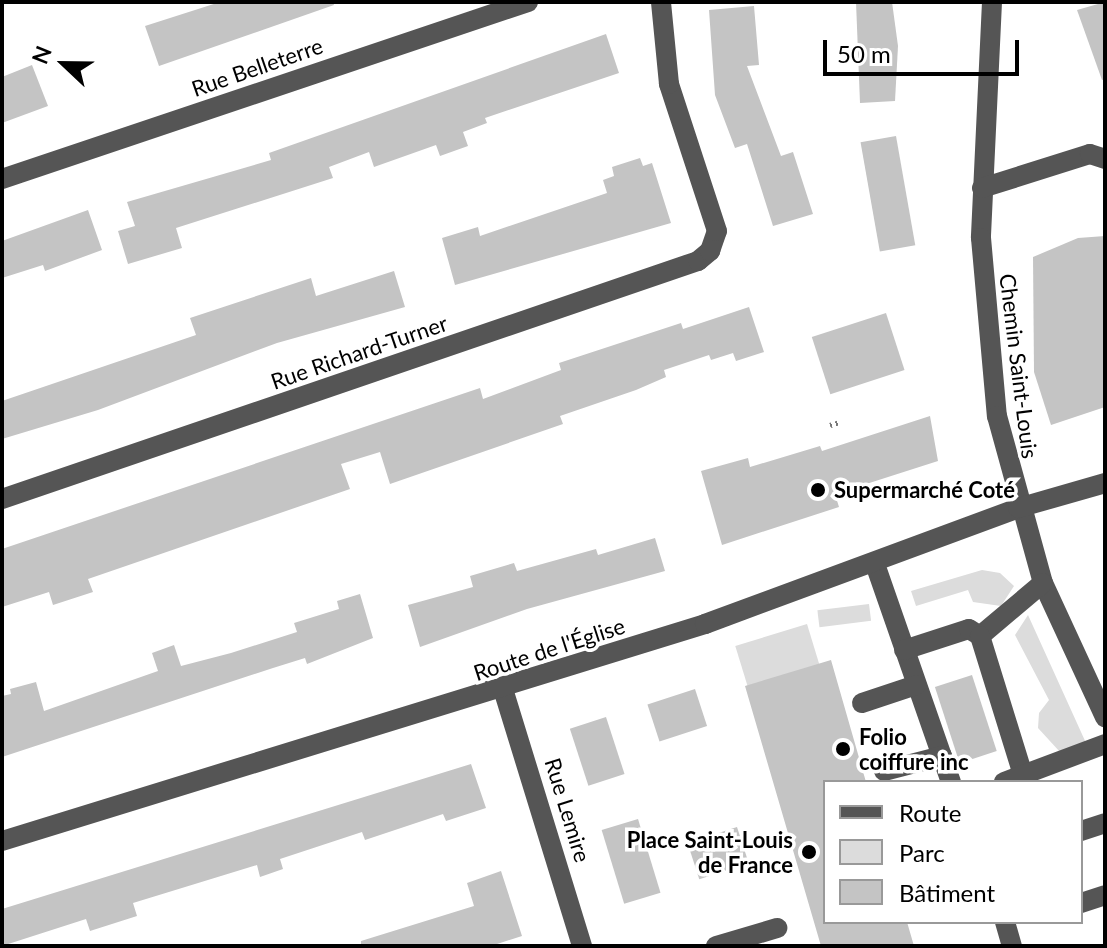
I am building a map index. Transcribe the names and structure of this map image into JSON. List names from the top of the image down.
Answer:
{
  "streets": {
    "street": [
      "Rue Belleterre",
      "Rue Richard-Turner",
      "Chemin Saint-Louis",
      "Route de l'Église",
      "Rue Lemire"
    ]
  },
  "crossings": [
    ["Chemin Saint-Louis", "Route de l'Église"],
    ["Route de l'Église", "Rue Lemire"]
  ],
  "places": ["Supermarché Coté", "Folio coiffure inc", "Place Saint-Louis de France"],
  "legend": ["Route", "Parc", "Bâtiment"],
  "scale_bar": "50 m",
  "north": "left"
}
